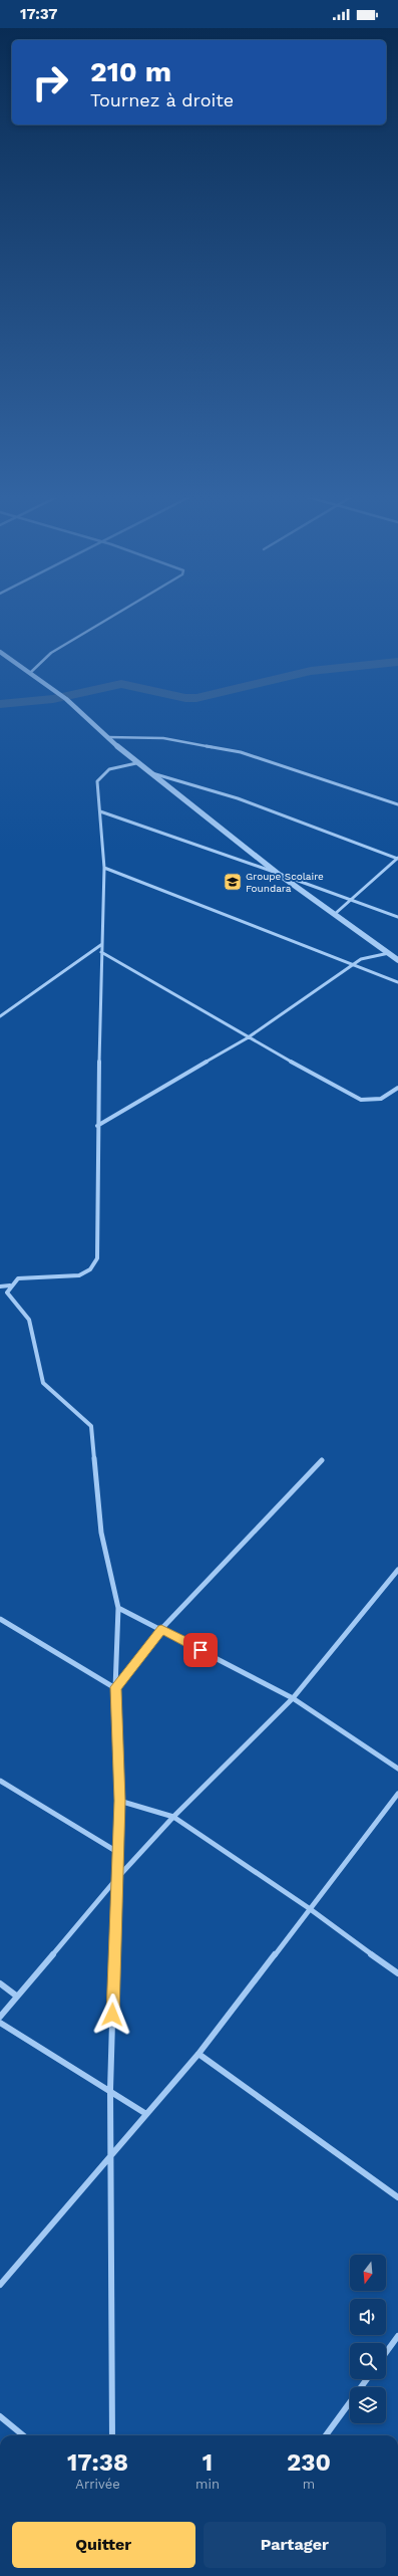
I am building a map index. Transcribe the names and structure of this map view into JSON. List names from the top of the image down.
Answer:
{
  "places": {
    "school or university": ["Groupe Scolaire Foundara"]
  },
  "north": "bottom",
  "page": {
    "status": "17:37",
    "turn": ["210 m", "Tournez à droite"],
    "eta": [
      "17:38",
      "Arrivée",
      "1",
      "min",
      "230",
      "m"
    ],
    "buttons": ["Quitter", "Partager"]
  }
}
